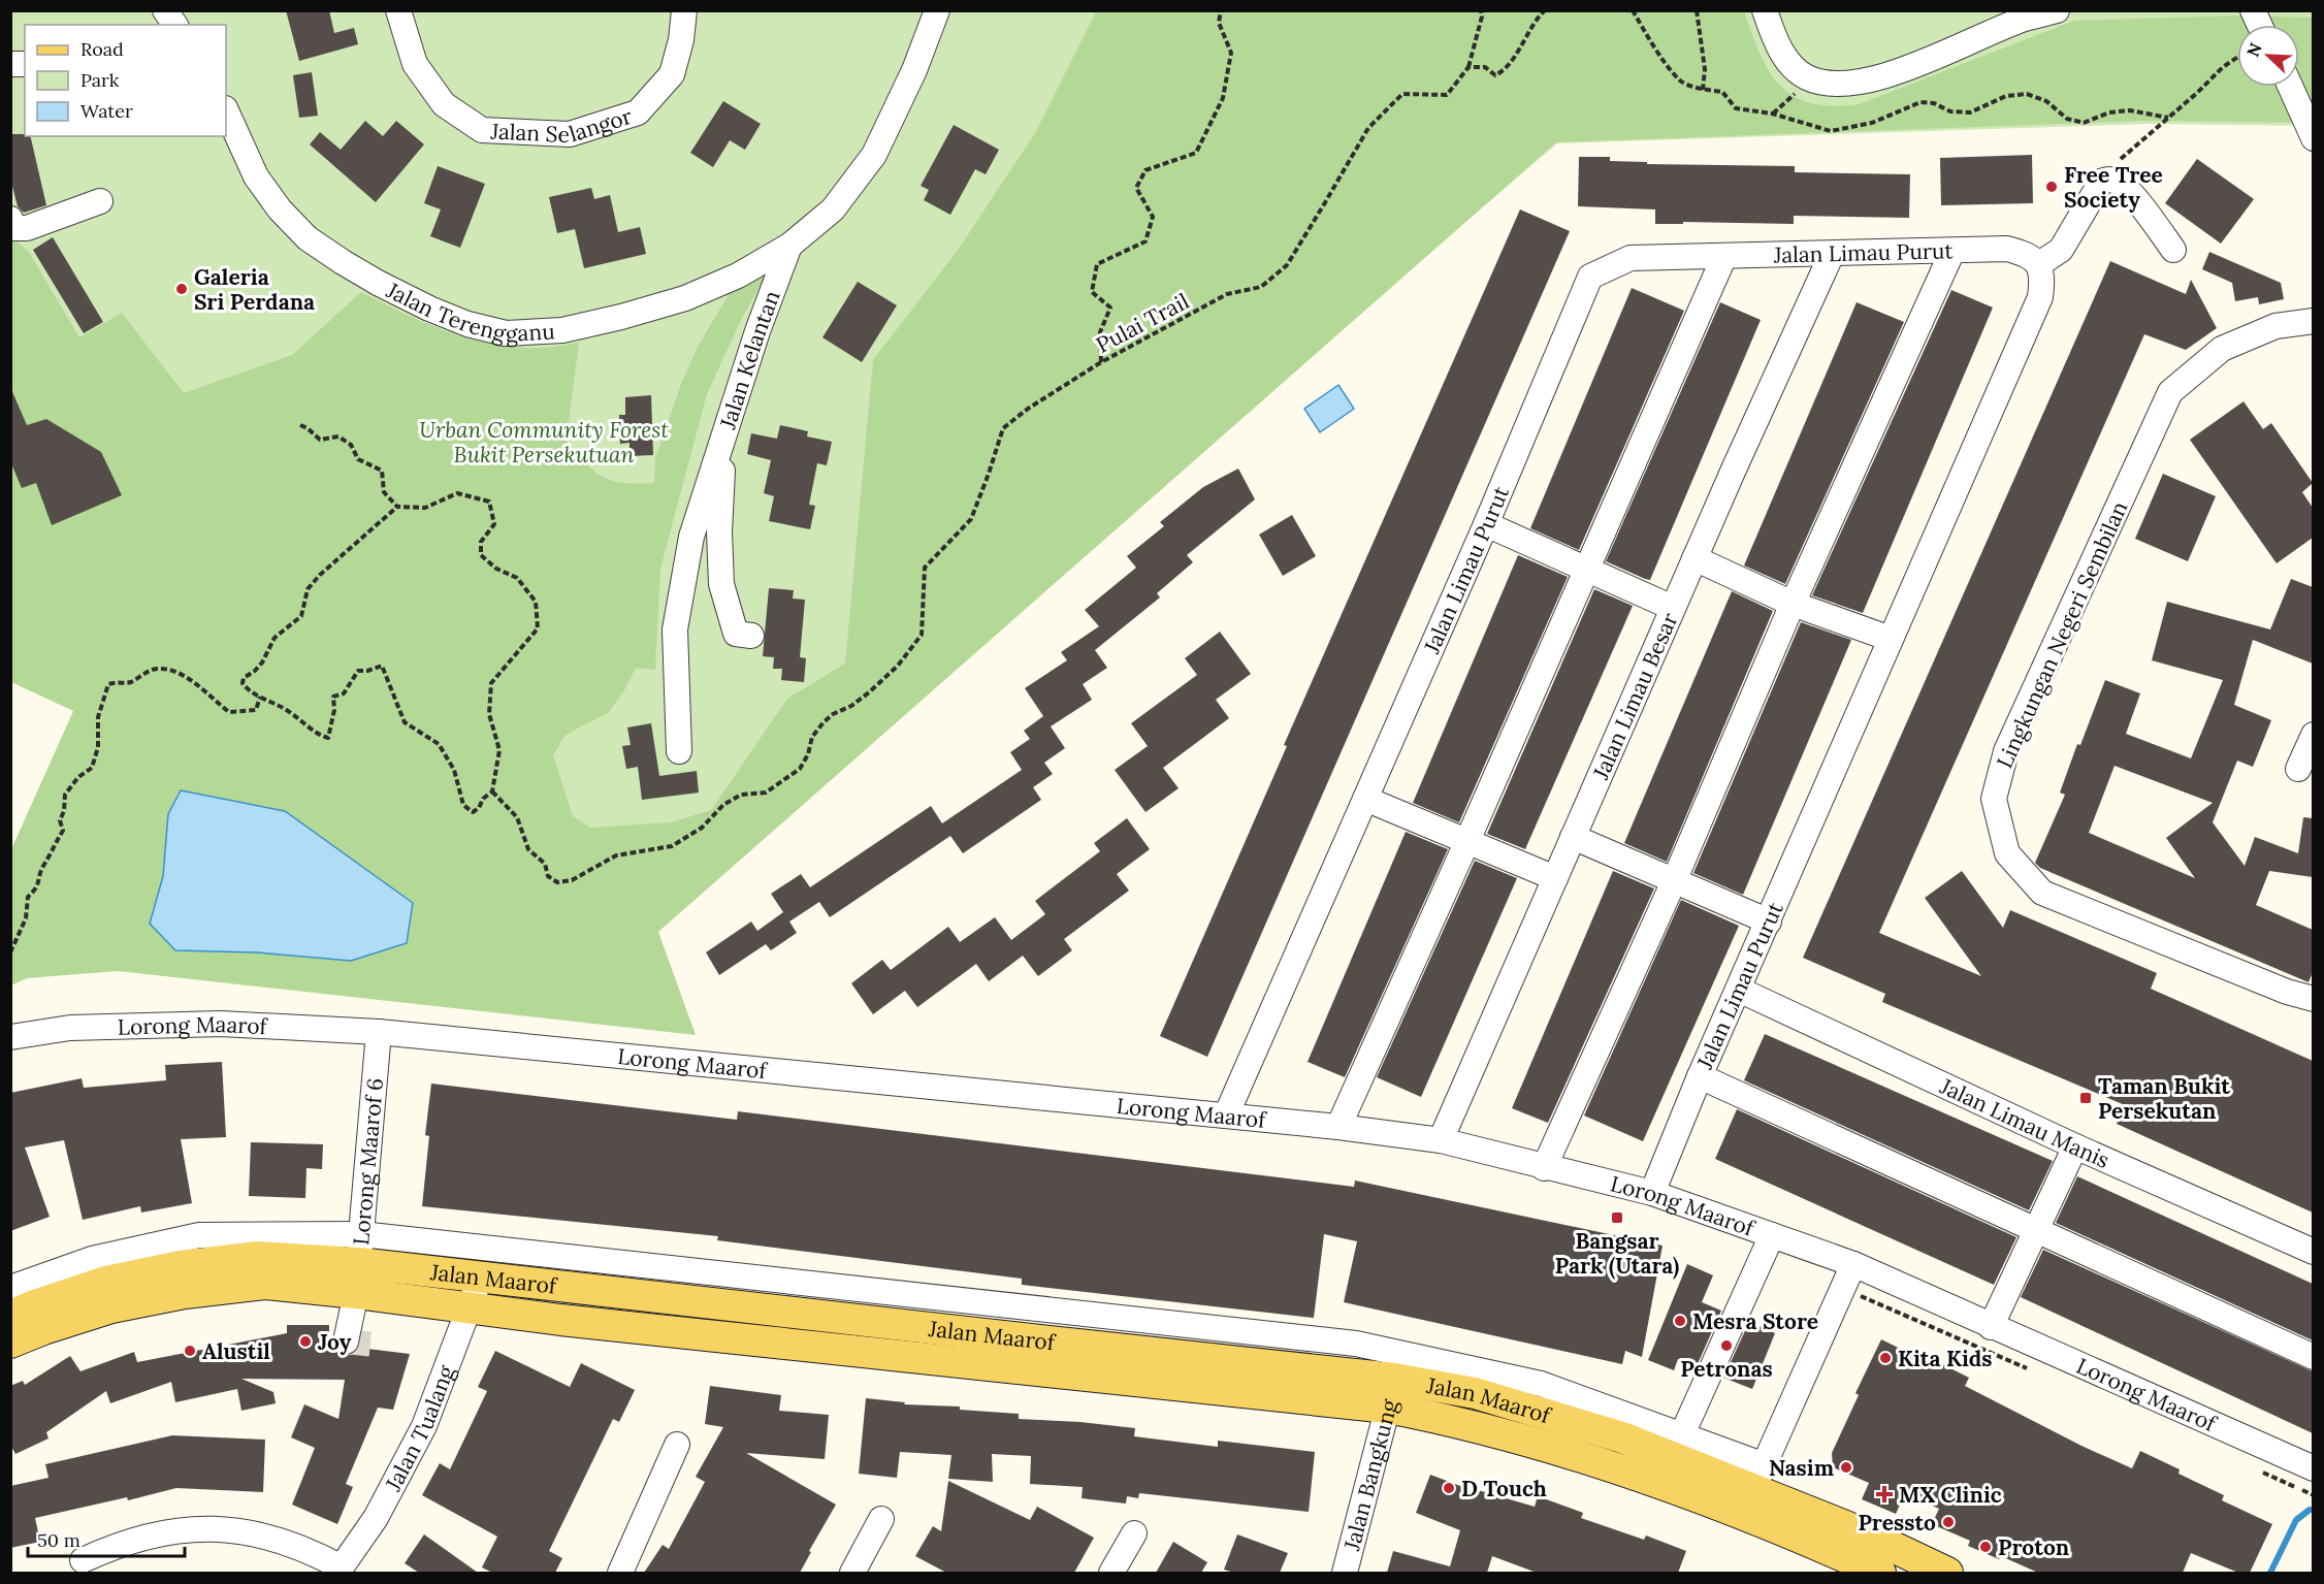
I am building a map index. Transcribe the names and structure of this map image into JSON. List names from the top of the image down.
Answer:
{
  "streets": {
    "main road": ["Jalan Maarof"],
    "street": [
      "Jalan Selangor",
      "Jalan Limau Purut",
      "Jalan Terengganu",
      "Jalan Kelantan",
      "Lingkungan Negeri Sembilan",
      "Jalan Limau Besar",
      "Lorong Maarof",
      "Jalan Limau Manis",
      "Lorong Maarof 6",
      "Jalan Tualang",
      "Jalan Bangkung"
    ],
    "path": ["Pulai Trail"]
  },
  "crossings": [
    ["Jalan Limau Purut", "Jalan Limau Besar"],
    ["Jalan Limau Purut", "Lorong Maarof"],
    ["Jalan Limau Purut", "Jalan Limau Manis"],
    ["Jalan Terengganu", "Jalan Kelantan"],
    ["Jalan Limau Besar", "Lorong Maarof"],
    ["Lorong Maarof", "Lorong Maarof 6"],
    ["Lorong Maarof 6", "Jalan Maarof"],
    ["Jalan Maarof", "Jalan Tualang"],
    ["Jalan Maarof", "Jalan Bangkung"]
  ],
  "parks": ["Urban Community Forest Bukit Persekutuan"],
  "places": {
    "other": [
      "Free Tree Society",
      "Galeria Sri Perdana",
      "Mesra Store",
      "Joy",
      "Petronas",
      "Alustil",
      "Kita Kids",
      "Nasim",
      "D Touch",
      "Pressto",
      "Proton"
    ],
    "transit": ["Taman Bukit Persekutan", "Bangsar Park (Utara)"],
    "health": ["MX Clinic"]
  },
  "legend": ["Road", "Park", "Water"],
  "scale_bar": "50 m",
  "north": "top left"
}
